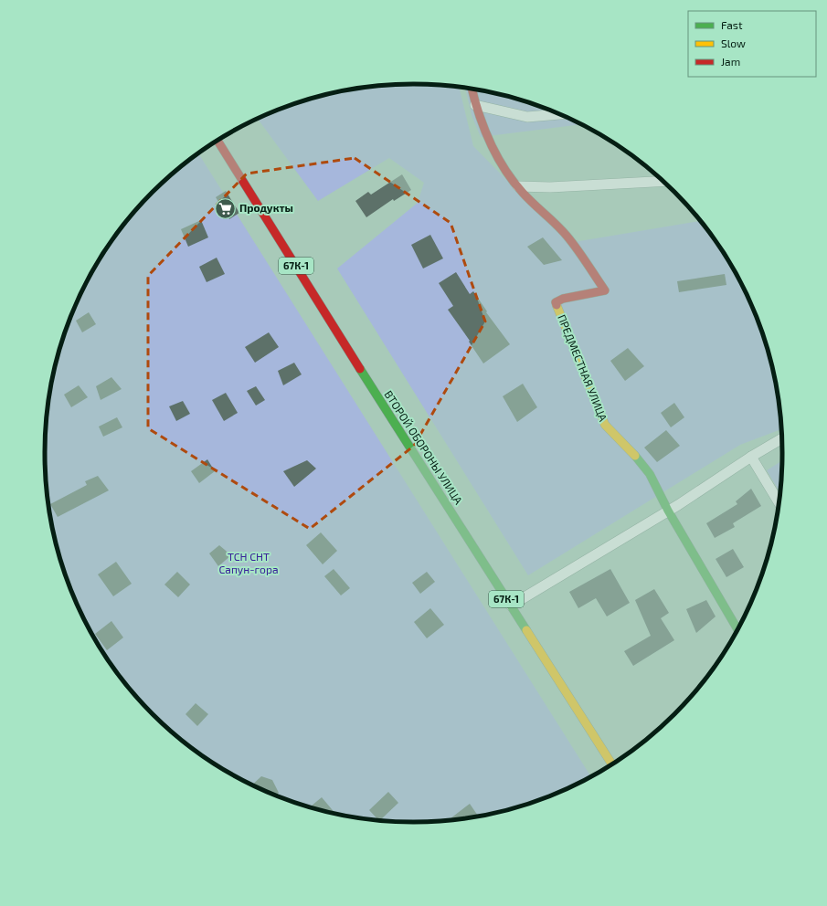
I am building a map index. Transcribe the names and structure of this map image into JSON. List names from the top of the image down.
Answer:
{
  "streets": {
    "main road": ["67К-1", "ПРЕДМЕСТНАЯ УЛИЦА", "ВТОРОЙ ОБОРОНЫ УЛИЦА"]
  },
  "parks": ["ТСН СНТ Сапун-гора"],
  "places": {
    "supermarket": ["Продукты"]
  },
  "legend": ["Fast", "Slow", "Jam"]
}
